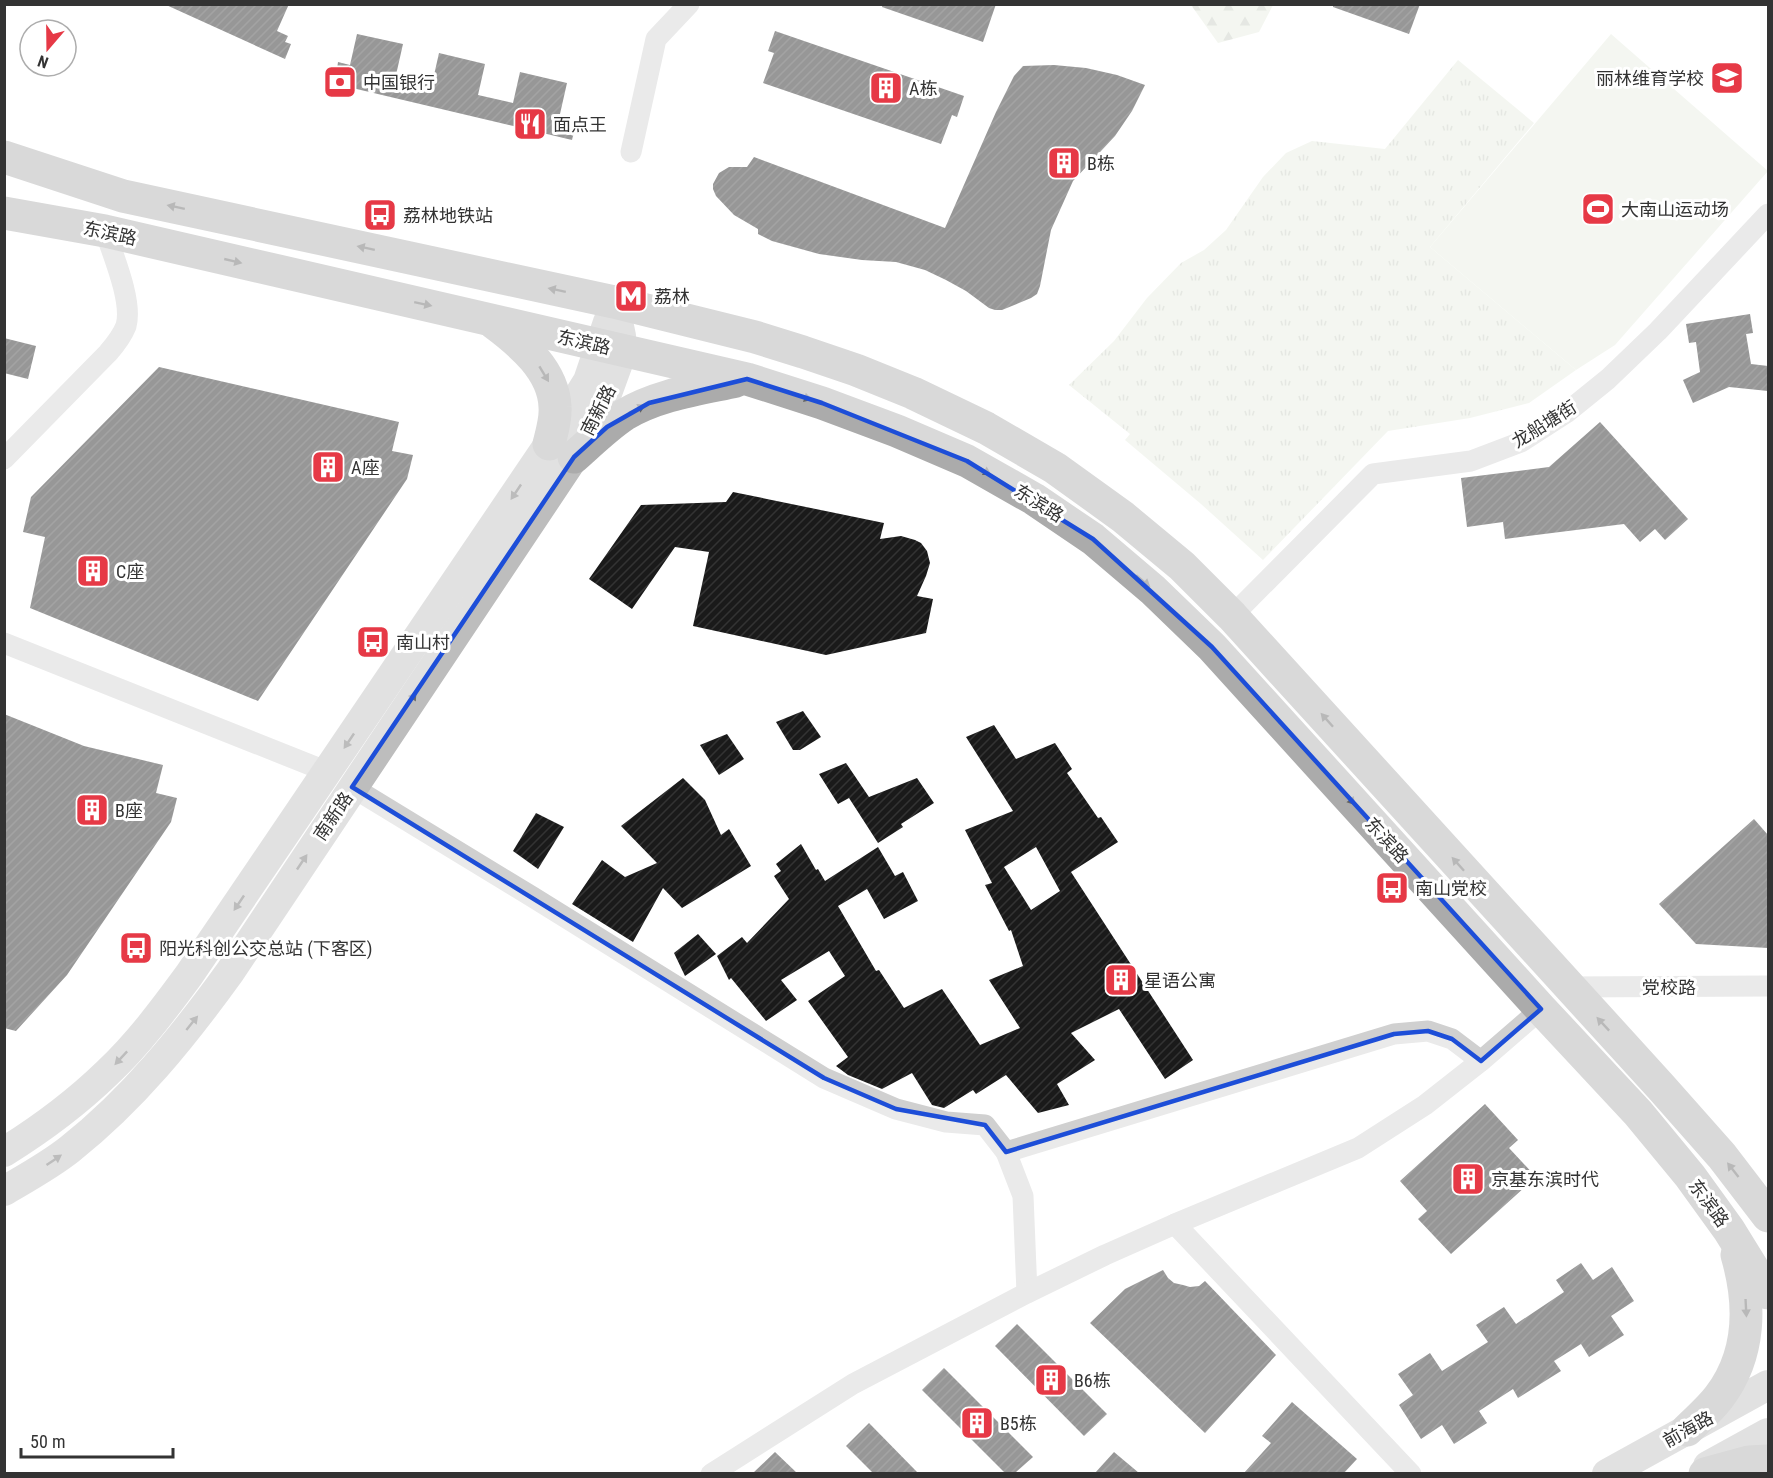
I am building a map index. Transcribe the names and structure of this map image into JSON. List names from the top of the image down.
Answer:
{
  "streets": {
    "main road": ["东滨路", "南新路", "前海路"],
    "street": ["龙船塘街", "党校路"]
  },
  "crossings": [
    ["东滨路", "南新路"],
    ["东滨路", "龙船塘街"],
    ["东滨路", "党校路"]
  ],
  "places": {
    "school or university": ["丽林维育学校"],
    "bank": ["中国银行"],
    "building": [
      "A栋",
      "B栋",
      "A座",
      "C座",
      "B座",
      "星语公寓",
      "京基东滨时代",
      "B6栋",
      "B5栋"
    ],
    "restaurant": ["面点王"],
    "sports": ["大南山运动场"],
    "bus stop": [
      "荔林地铁站",
      "南山村",
      "南山党校",
      "阳光科创公交总站 (下客区)"
    ],
    "metro station": ["荔林"]
  },
  "scale_bar": "50 m",
  "north": "bottom"
}
